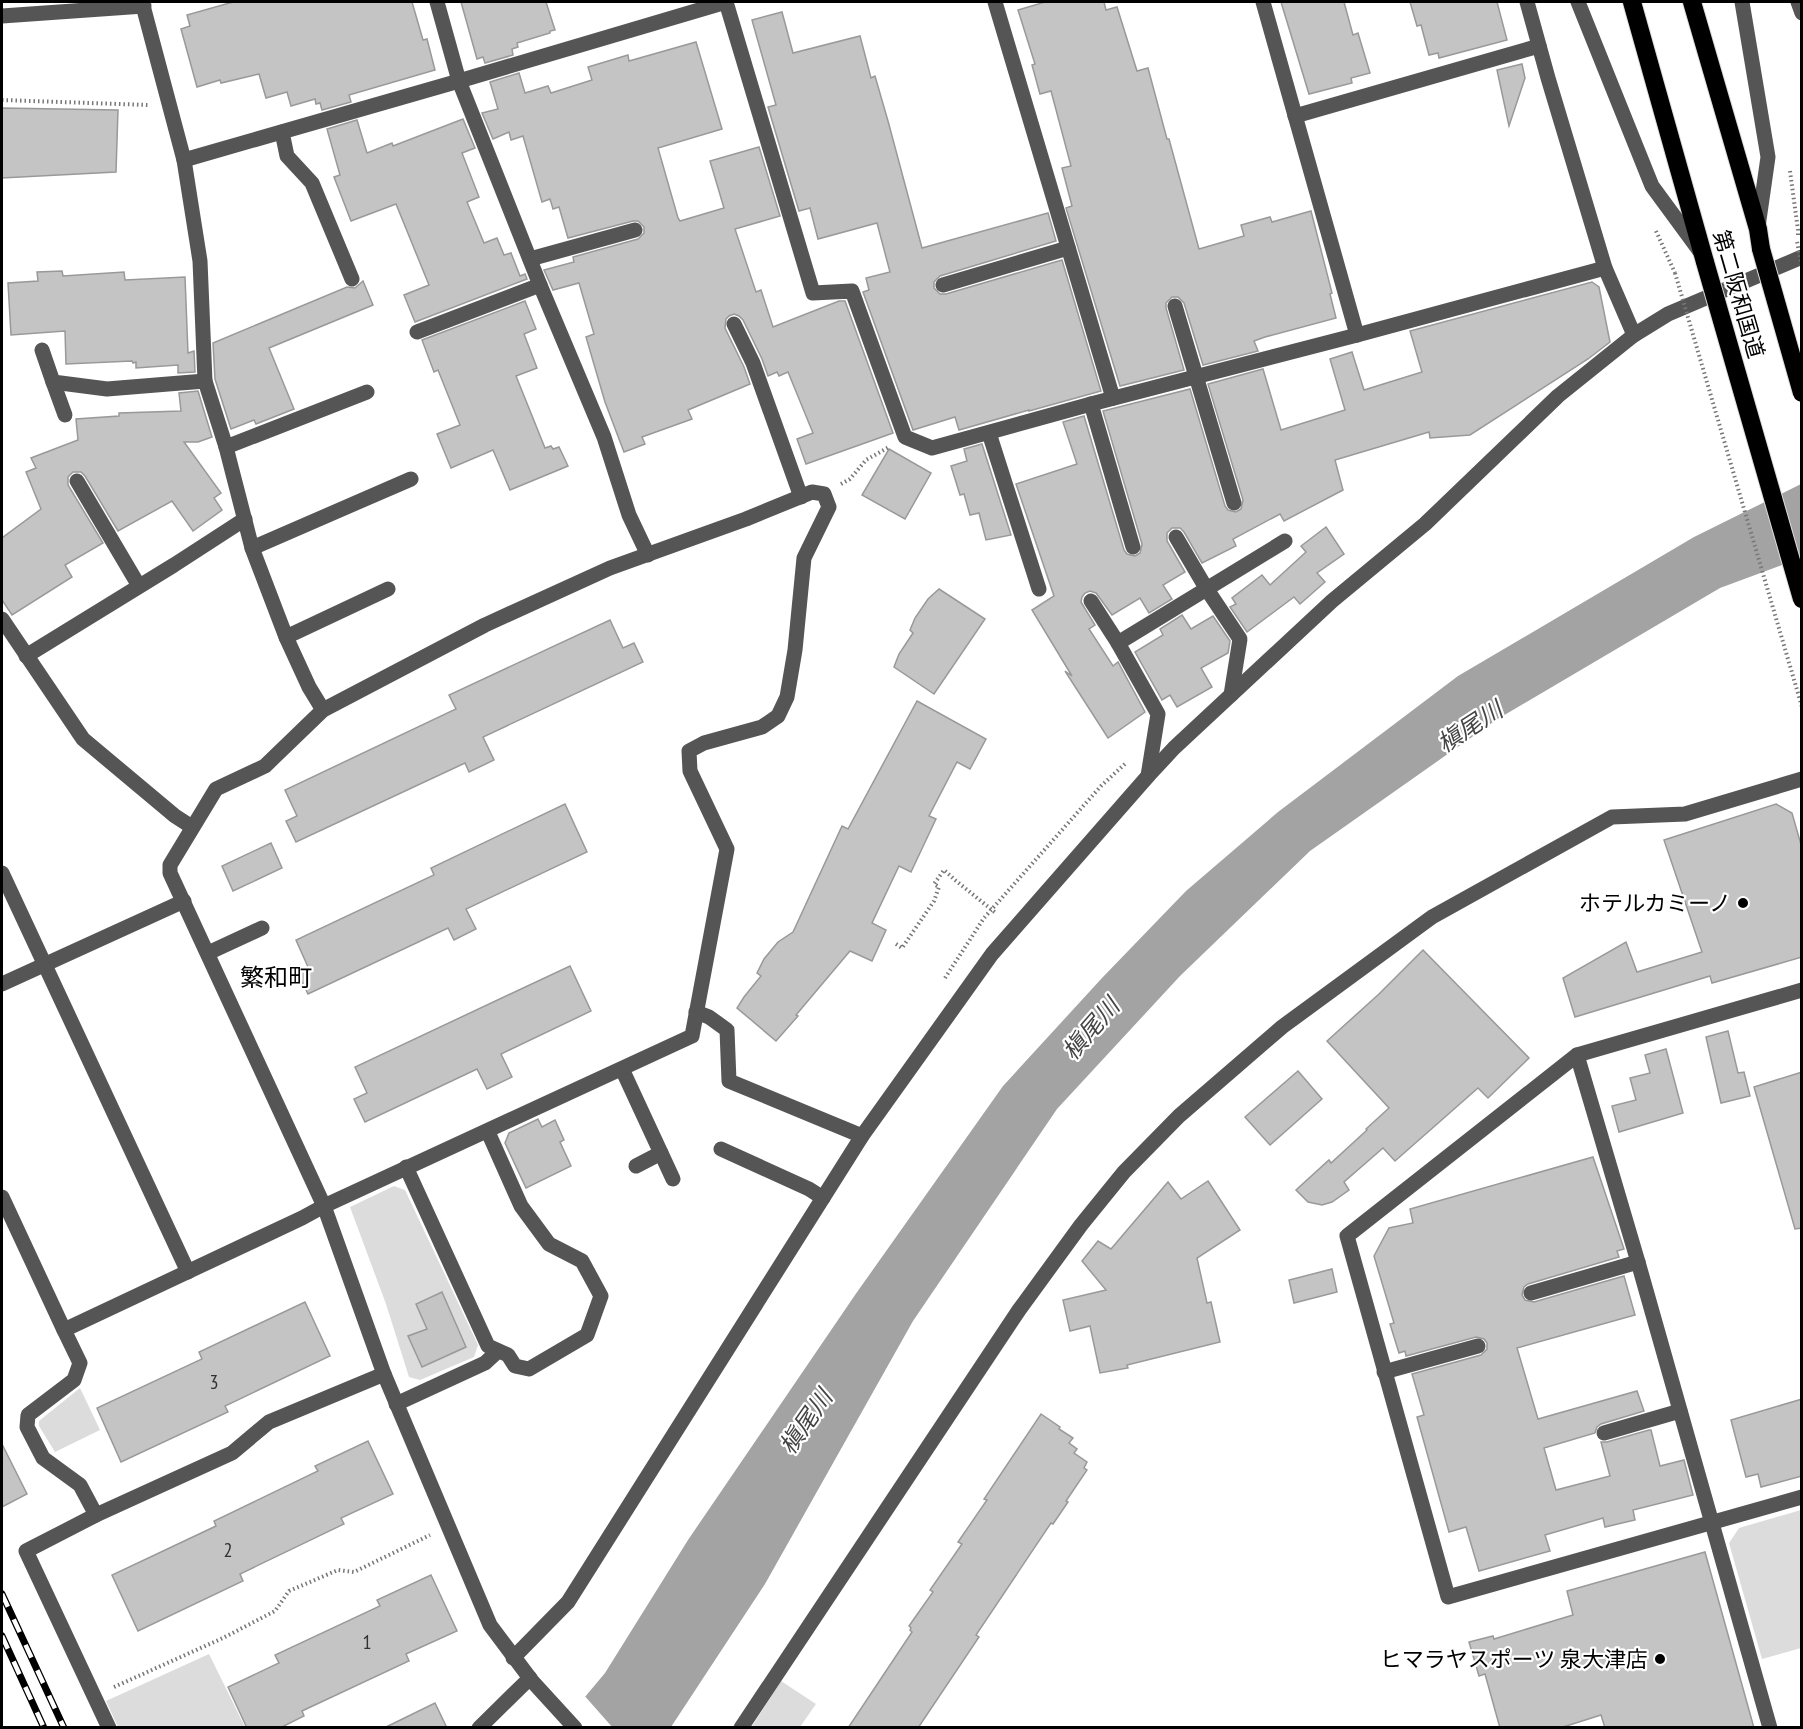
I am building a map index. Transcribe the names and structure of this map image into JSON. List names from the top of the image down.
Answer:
{
  "streets": {
    "highway": ["第二阪和国道"]
  },
  "districts": ["繁和町"],
  "water": ["槇尾川"],
  "places": ["ホテルカミーノ", "ヒマラヤスポーツ 泉大津店"],
  "house_numbers": ["3", "2", "1"]
}
